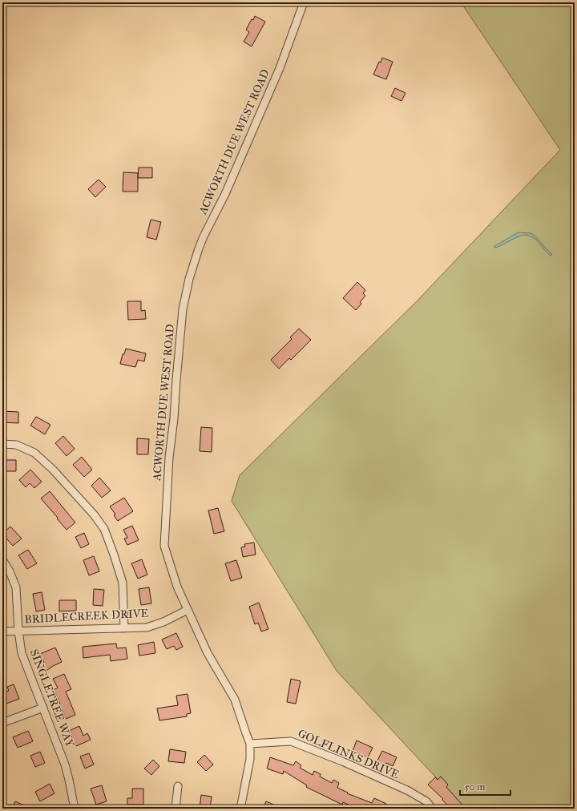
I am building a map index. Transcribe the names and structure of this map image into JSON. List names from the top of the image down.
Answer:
{
  "streets": {
    "street": [
      "ACWORTH DUE WEST ROAD",
      "BRIDLECREEK DRIVE",
      "SINGLETREE WAY",
      "GOLFLINKS DRIVE"
    ]
  },
  "crossings": [
    ["ACWORTH DUE WEST ROAD", "BRIDLECREEK DRIVE"],
    ["ACWORTH DUE WEST ROAD", "GOLFLINKS DRIVE"],
    ["BRIDLECREEK DRIVE", "SINGLETREE WAY"]
  ],
  "scale_bar": "50 m"
}
